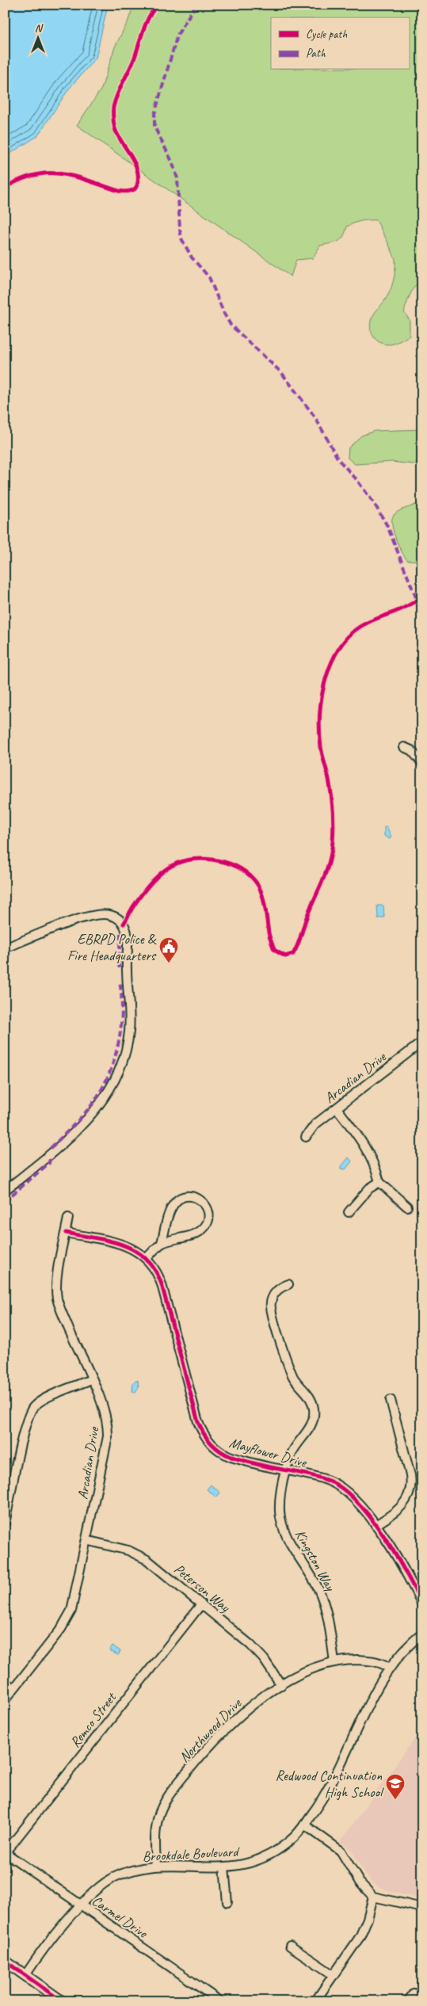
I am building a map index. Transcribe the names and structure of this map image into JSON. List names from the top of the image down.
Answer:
{
  "streets": {
    "street": [
      "Arcadian Drive",
      "Mayflower Drive",
      "Kingston Way",
      "Peterson Way",
      "Remco Street",
      "Northwood Drive",
      "Brookdale Boulevard",
      "Carmel Drive"
    ]
  },
  "crossings": [
    ["Arcadian Drive", "Mayflower Drive"],
    ["Arcadian Drive", "Peterson Way"],
    ["Mayflower Drive", "Kingston Way"],
    ["Kingston Way", "Northwood Drive"],
    ["Peterson Way", "Remco Street"],
    ["Peterson Way", "Northwood Drive"],
    ["Remco Street", "Carmel Drive"],
    ["Northwood Drive", "Brookdale Boulevard"],
    ["Brookdale Boulevard", "Carmel Drive"]
  ],
  "places": {
    "public building": ["EBRPD Police & Fire Headquarters"],
    "school or university": ["Redwood Continuation High School"]
  },
  "legend": ["Cycle path", "Path"],
  "north": "top"
}
